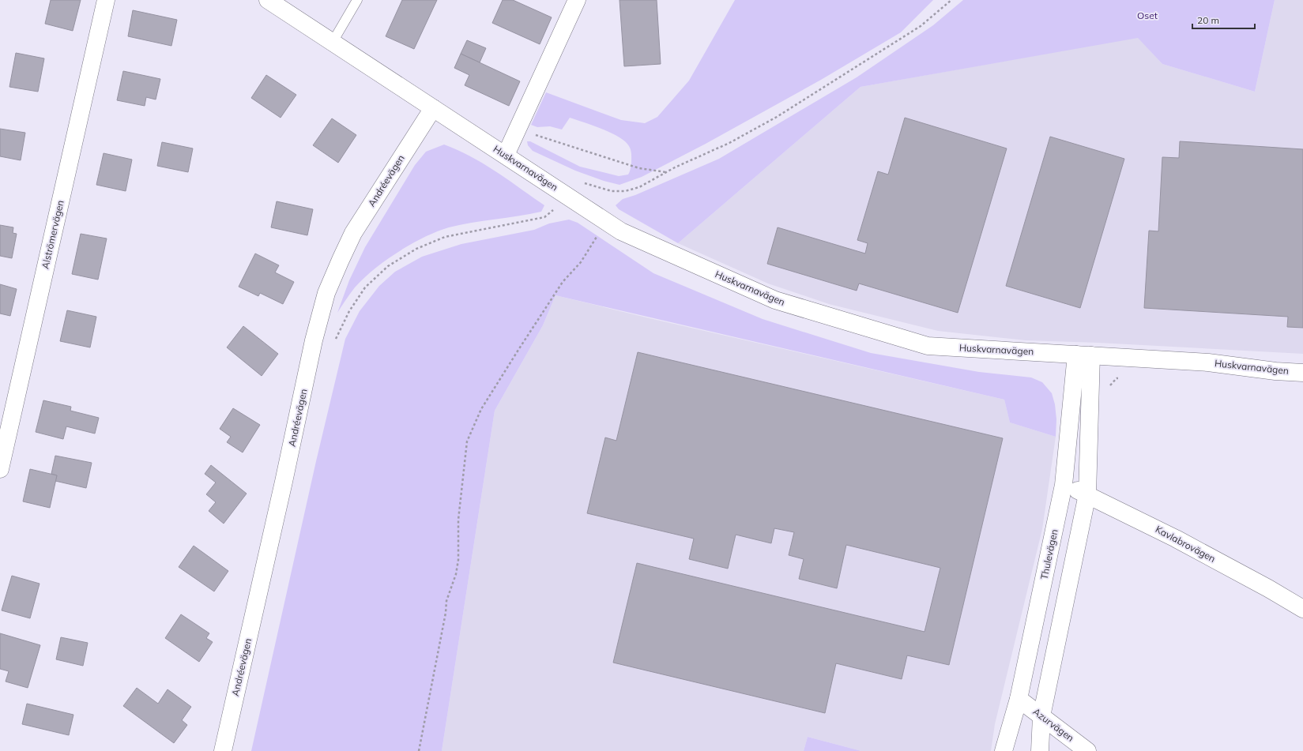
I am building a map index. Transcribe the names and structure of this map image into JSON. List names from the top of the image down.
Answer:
{
  "streets": {
    "street": [
      "Huskvarnavägen",
      "Andréevägen",
      "Alströmervägen",
      "Kavlabrovägen",
      "Thulevägen",
      "Azurvägen"
    ]
  },
  "crossings": [
    ["Huskvarnavägen", "Andréevägen"],
    ["Huskvarnavägen", "Thulevägen"],
    ["Kavlabrovägen", "Thulevägen"],
    ["Thulevägen", "Azurvägen"]
  ],
  "parks": ["Oset"],
  "scale_bar": "20 m"
}
